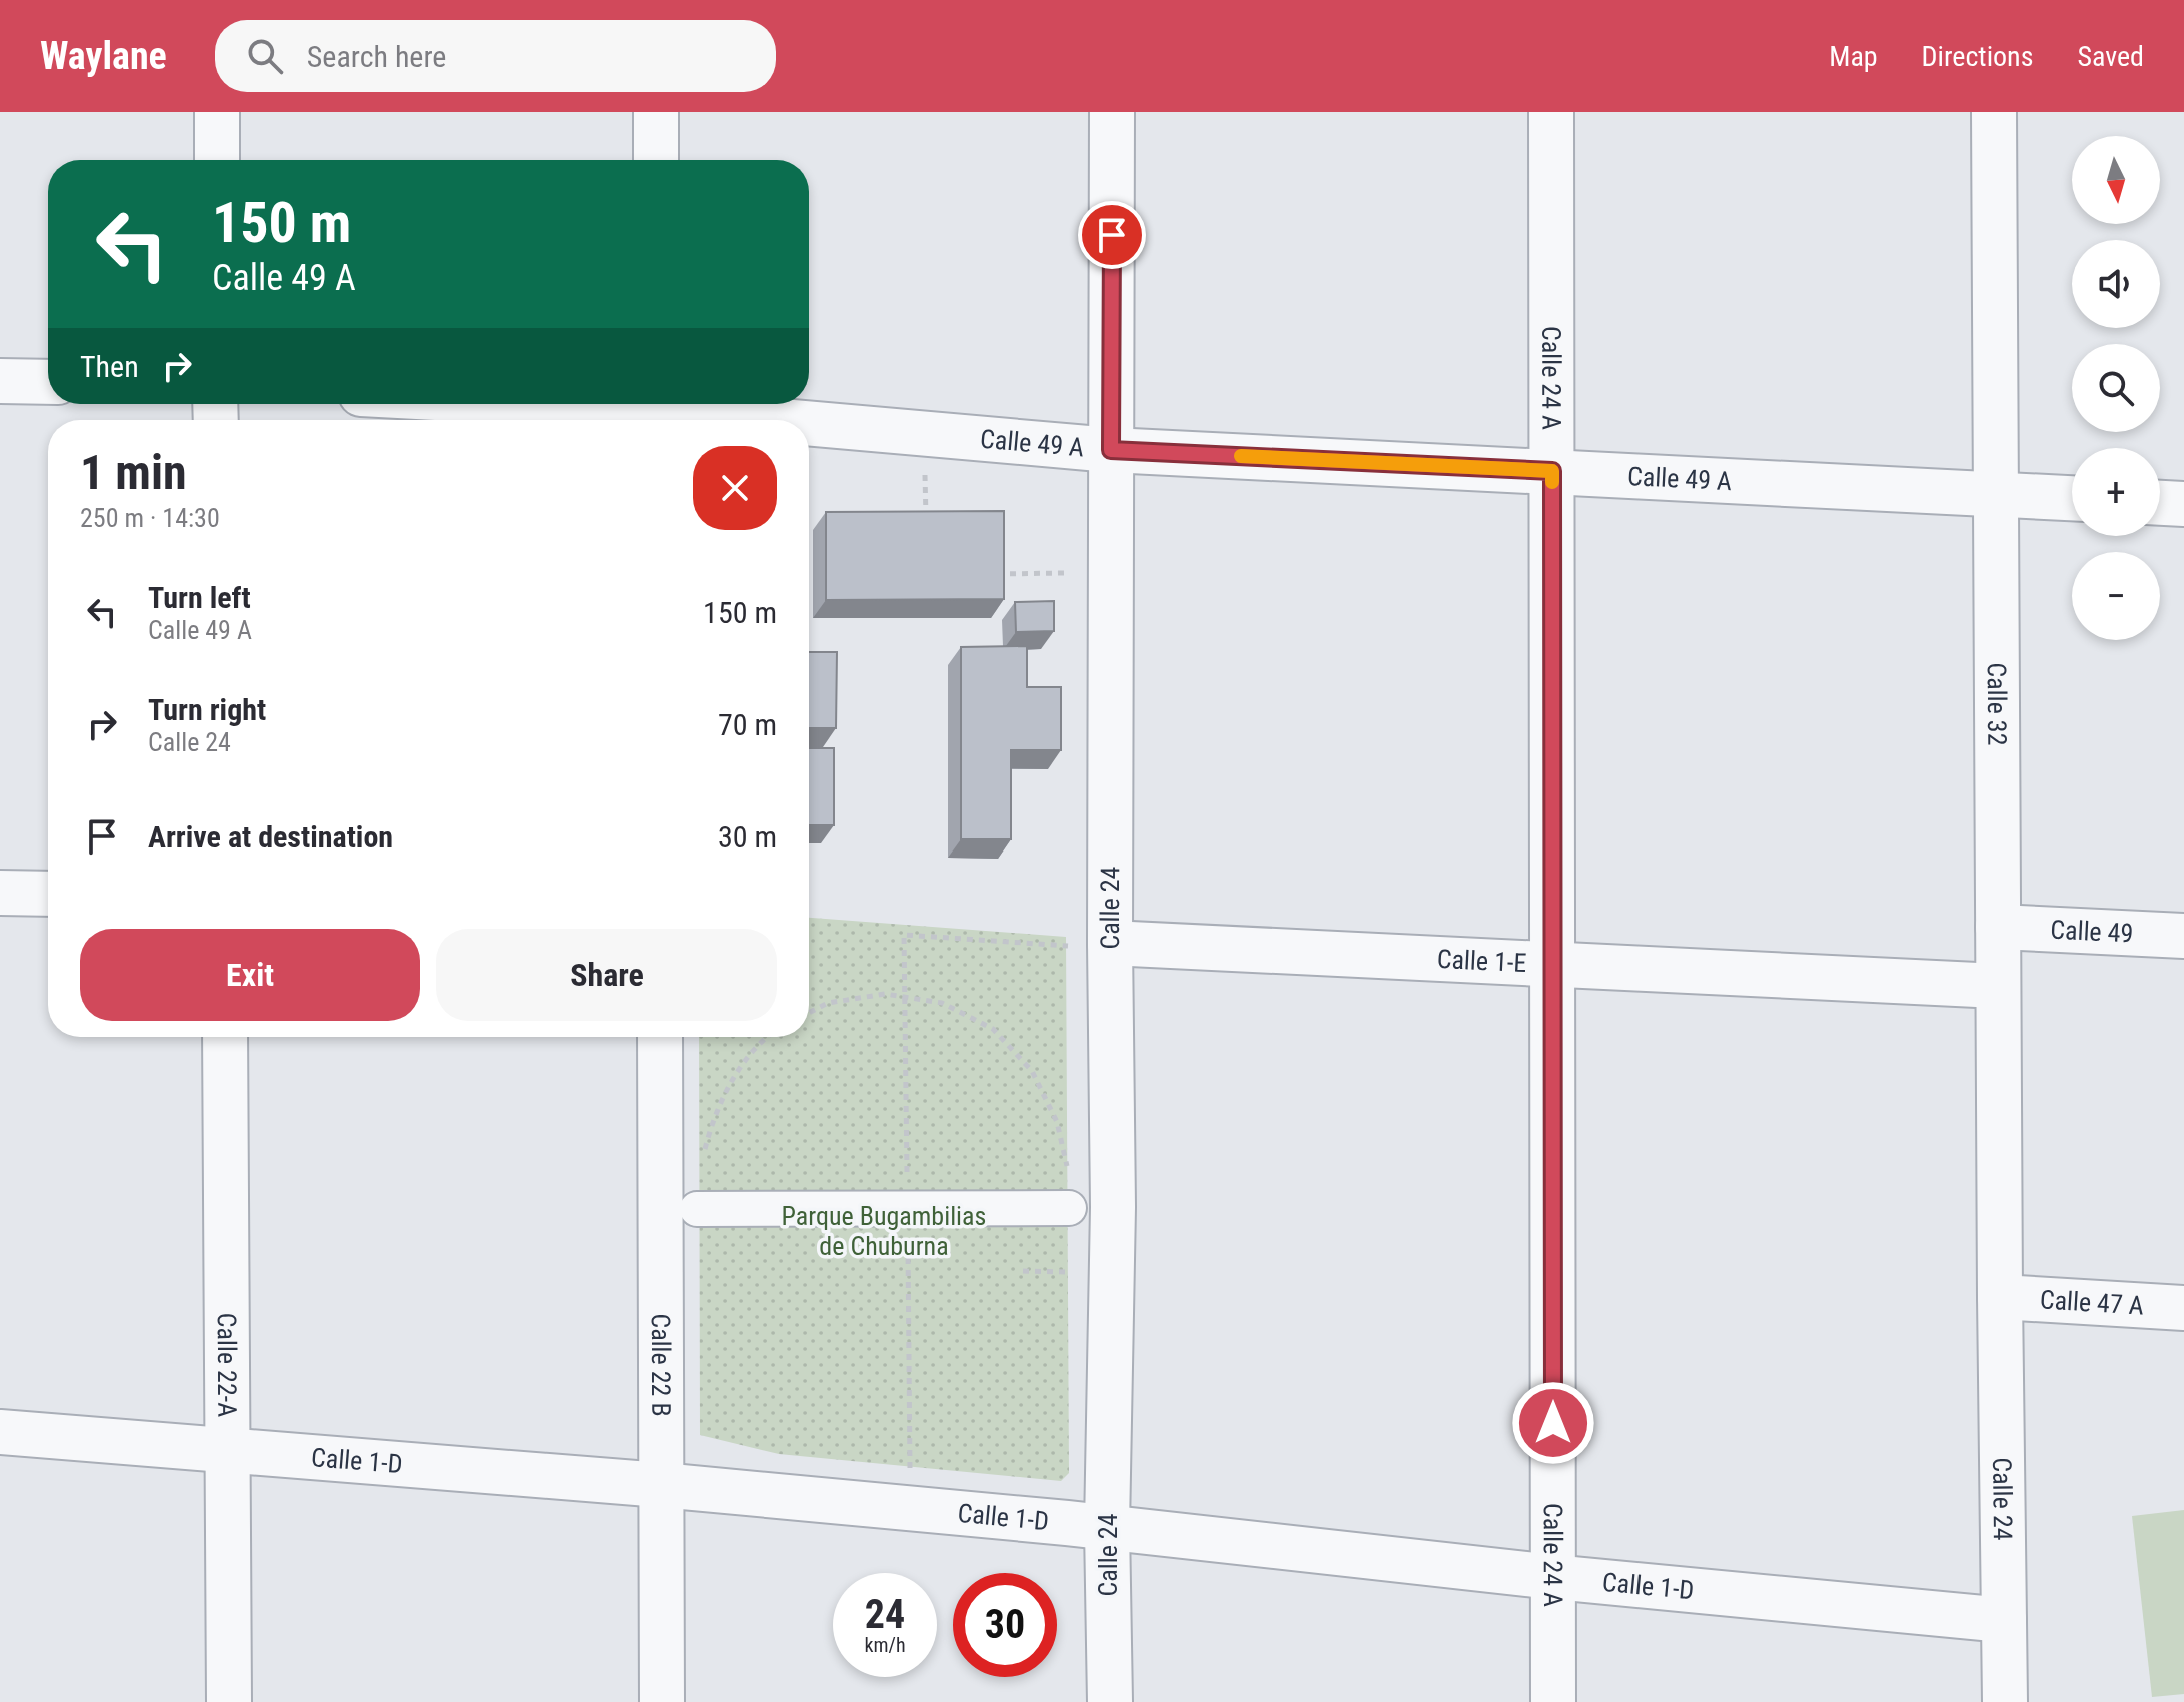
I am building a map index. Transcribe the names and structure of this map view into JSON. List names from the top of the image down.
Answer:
{
  "streets": {
    "street": [
      "Calle 24 A",
      "Calle 49 A",
      "Calle 32",
      "Calle 24",
      "Calle 49",
      "Calle 1-E",
      "Calle 47 A",
      "Calle 22-A",
      "Calle 22 B",
      "Calle 1-D"
    ]
  },
  "crossings": [
    ["Calle 24 A", "Calle 49 A"],
    ["Calle 24 A", "Calle 1-E"],
    ["Calle 24 A", "Calle 1-D"],
    ["Calle 49 A", "Calle 32"],
    ["Calle 49 A", "Calle 24"],
    ["Calle 32", "Calle 24"],
    ["Calle 32", "Calle 49"],
    ["Calle 32", "Calle 1-E"],
    ["Calle 32", "Calle 47 A"],
    ["Calle 24", "Calle 1-E"],
    ["Calle 24", "Calle 47 A"],
    ["Calle 24", "Calle 1-D"],
    ["Calle 22-A", "Calle 1-D"],
    ["Calle 22 B", "Calle 1-D"]
  ],
  "parks": ["Parque Bugambilias de Chuburna"],
  "north": "bottom",
  "page": {
    "header": "Waylane",
    "search": "Search here",
    "nav": ["Map", "Directions", "Saved"],
    "map_buttons": ["+", "−"],
    "turn": ["150 m", "Calle 49 A"],
    "then": "Then",
    "heading": ["1 min", "250 m · 14:30"],
    "list": [
      {
        "name": "Turn left",
        "note": "Calle 49 A",
        "value": "150 m"
      },
      {
        "name": "Turn right",
        "note": "Calle 24",
        "value": "70 m"
      },
      {
        "name": "Arrive at destination",
        "value": "30 m"
      }
    ],
    "buttons": ["Exit", "Share"],
    "speed": "24 km/h",
    "limit": "30"
  }
}
